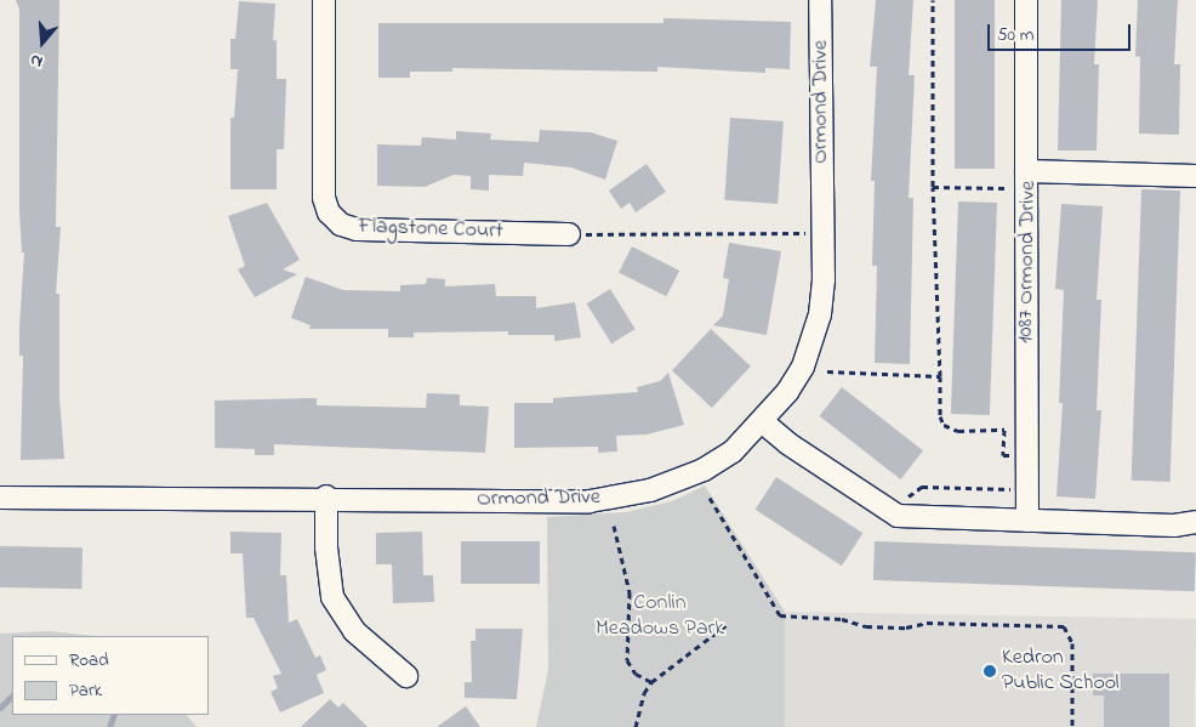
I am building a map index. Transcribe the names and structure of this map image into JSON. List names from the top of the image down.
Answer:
{
  "streets": {
    "street": ["Ormond Drive", "Flagstone Court", "1087 Ormond Drive"]
  },
  "parks": ["Conlin Meadows Park"],
  "places": ["Kedron Public School"],
  "legend": ["Road", "Park"],
  "scale_bar": "50 m",
  "north": "bottom"
}
